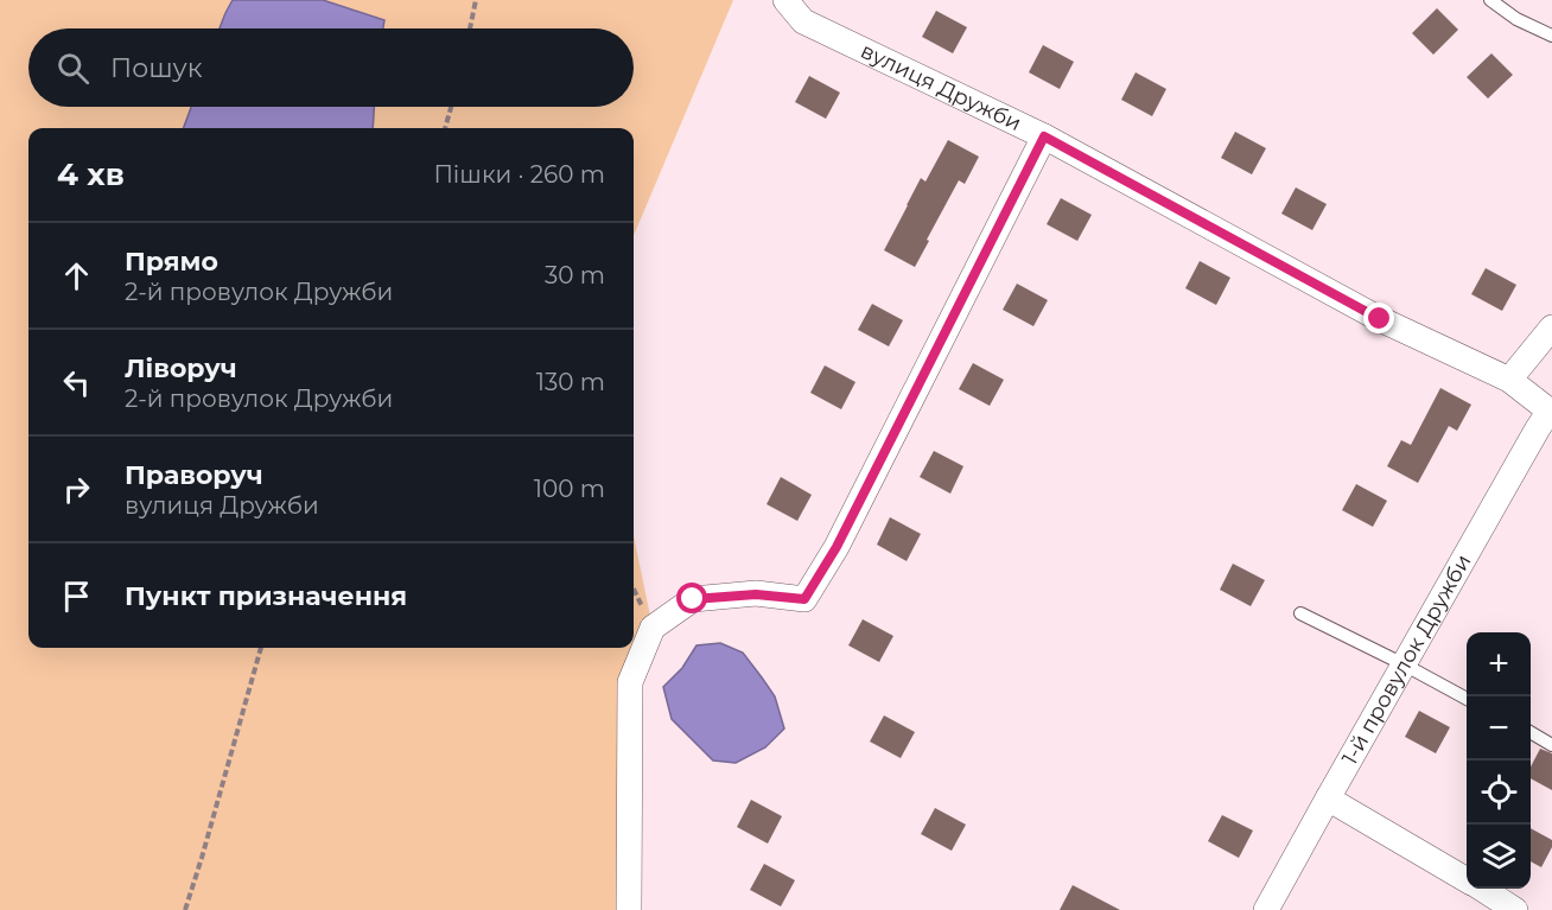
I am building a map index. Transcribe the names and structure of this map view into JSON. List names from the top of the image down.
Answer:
{
  "streets": {
    "street": ["вулиця Дружби", "1-й провулок Дружби"]
  },
  "crossings": [
    ["вулиця Дружби", "1-й провулок Дружби"]
  ],
  "page": {
    "search": "Пошук",
    "heading": ["4 хв", "Пішки · 260 m"],
    "list": [
      ["Прямо", "2-й провулок Дружби", "30 m"],
      ["Ліворуч", "2-й провулок Дружби", "130 m"],
      ["Праворуч", "вулиця Дружби", "100 m"],
      "Пункт призначення"
    ],
    "map_buttons": ["+", "−"]
  }
}
